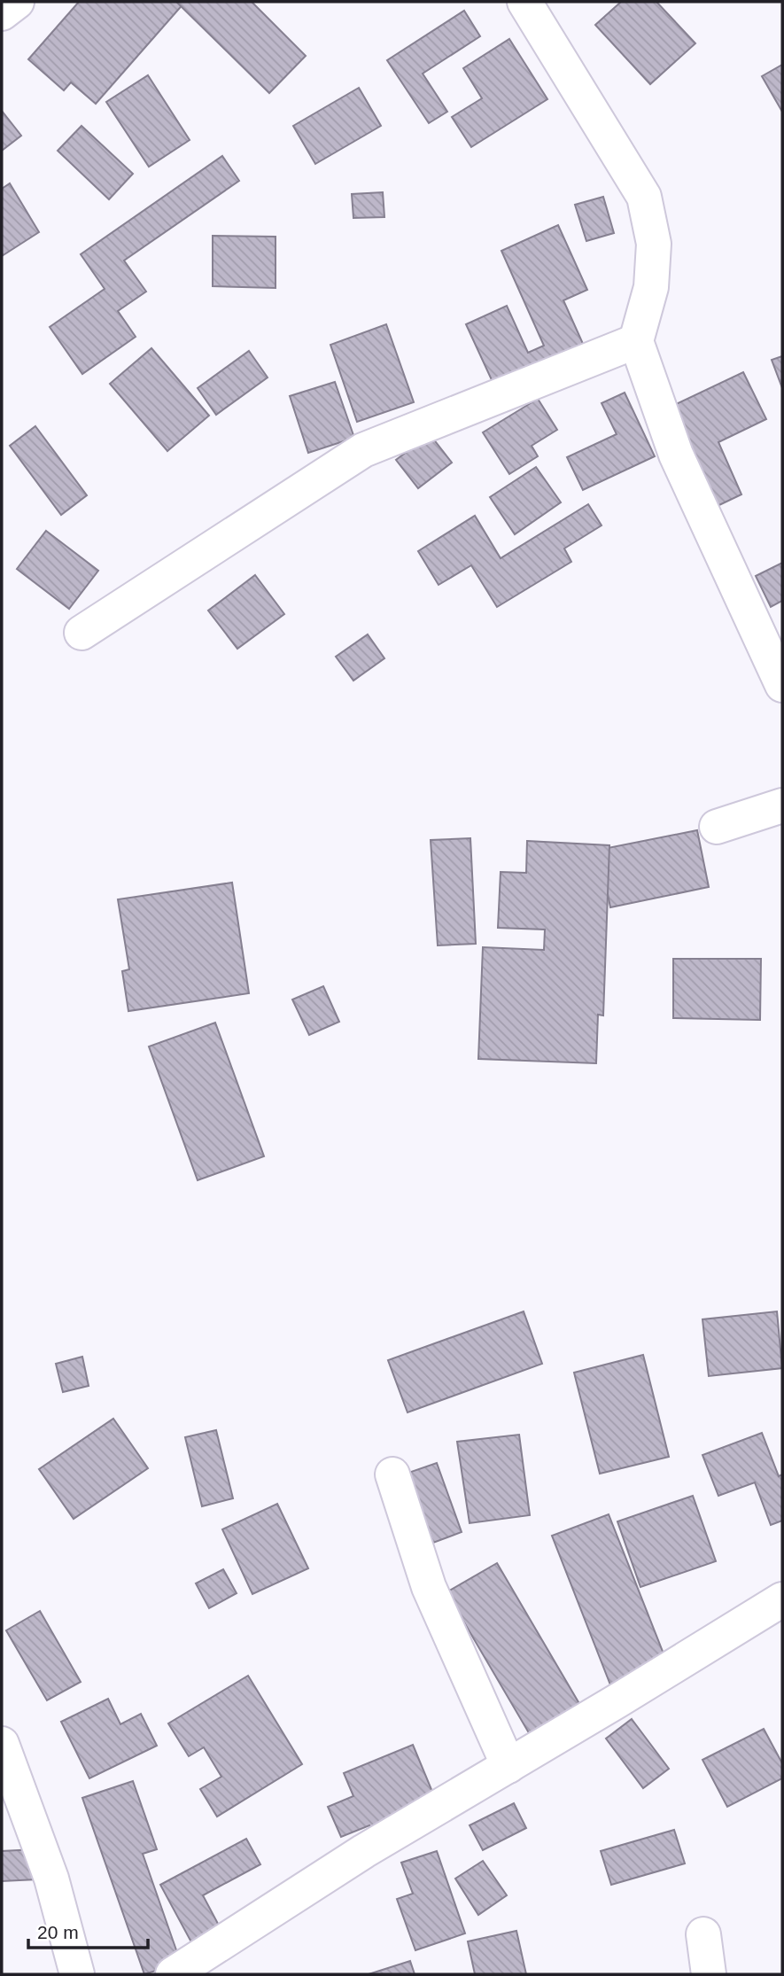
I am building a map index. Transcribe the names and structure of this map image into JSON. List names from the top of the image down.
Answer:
{
  "scale_bar": "20 m"
}
